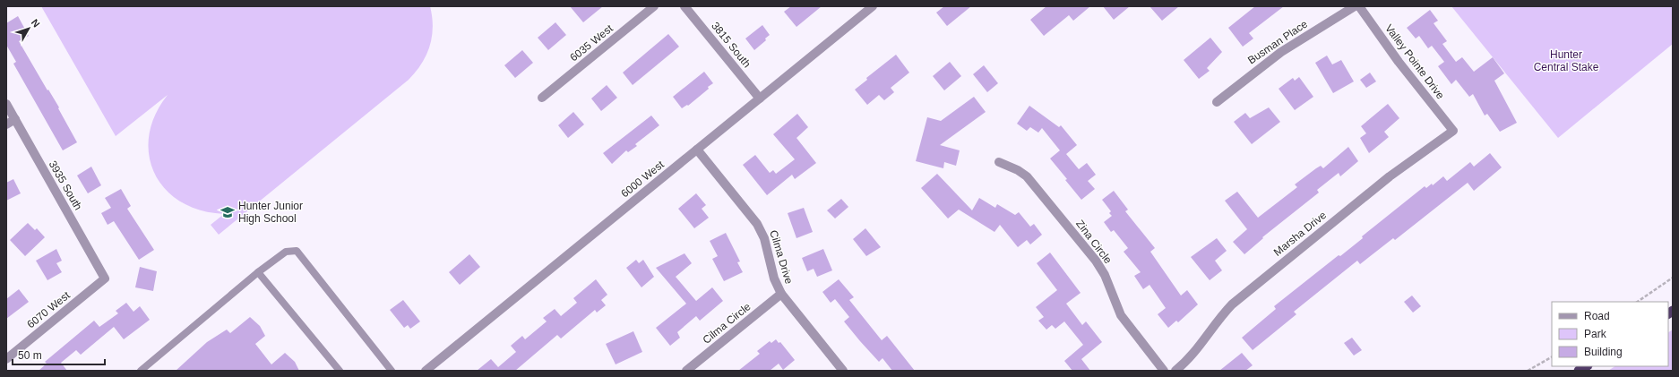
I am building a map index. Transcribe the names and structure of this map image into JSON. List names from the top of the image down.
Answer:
{
  "streets": {
    "street": [
      "Busman Place",
      "6035 West",
      "3815 South",
      "Valley Pointe Drive",
      "6000 West",
      "3935 South",
      "Marsha Drive",
      "Zina Circle",
      "Cilma Drive",
      "6070 West",
      "Cilma Circle"
    ]
  },
  "crossings": [
    ["3815 South", "6000 West"],
    ["Valley Pointe Drive", "Marsha Drive"],
    ["6000 West", "Cilma Drive"],
    ["3935 South", "6070 West"],
    ["Cilma Drive", "Cilma Circle"]
  ],
  "parks": ["Hunter Central Stake"],
  "places": {
    "school or university": ["Hunter Junior High School"]
  },
  "legend": ["Road", "Park", "Building"],
  "scale_bar": "50 m",
  "north": "top right"
}
